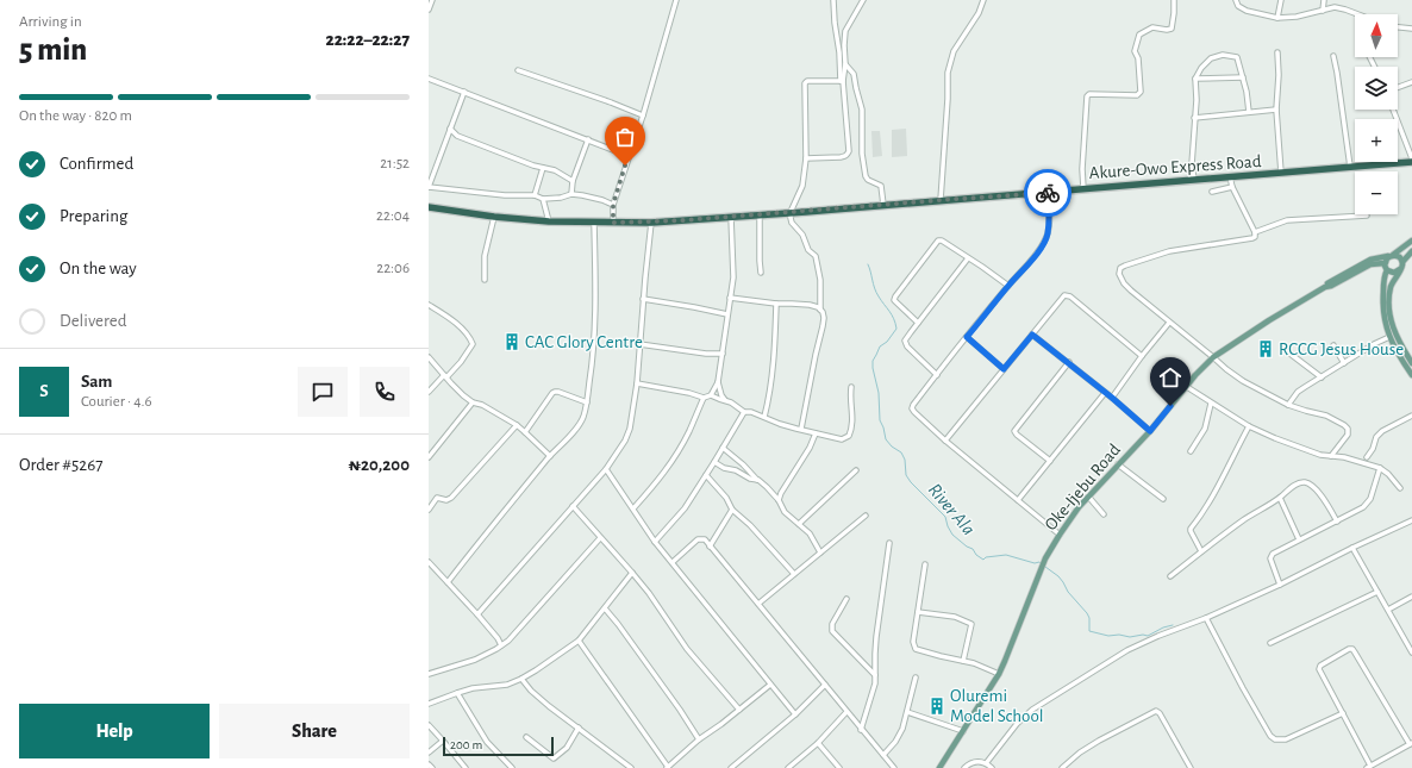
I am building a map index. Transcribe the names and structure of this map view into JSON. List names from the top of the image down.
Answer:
{
  "streets": {
    "highway": ["Akure-Owo Express Road"],
    "main road": ["Oke-Ijebu Road"]
  },
  "water": ["River Ala"],
  "places": {
    "building": ["CAC Glory Centre", "RCCG Jesus House", "Oluremi Model School"]
  },
  "scale_bar": "200 m",
  "north": "top",
  "page": {
    "heading": ["5 min", "Arriving in", "22:22–22:27"],
    "panel": [
      "Sam",
      "Courier · 4.6",
      "Order #5267",
      "₦20,200"
    ],
    "map_buttons": ["+", "−"],
    "bar": "On the way · 820 m",
    "list": [
      ["Confirmed", "21:52"],
      ["Preparing", "22:04"],
      ["On the way", "22:06"],
      "Delivered"
    ],
    "round": "S",
    "buttons": ["Help", "Share"],
    "scale": "200 m"
  }
}
